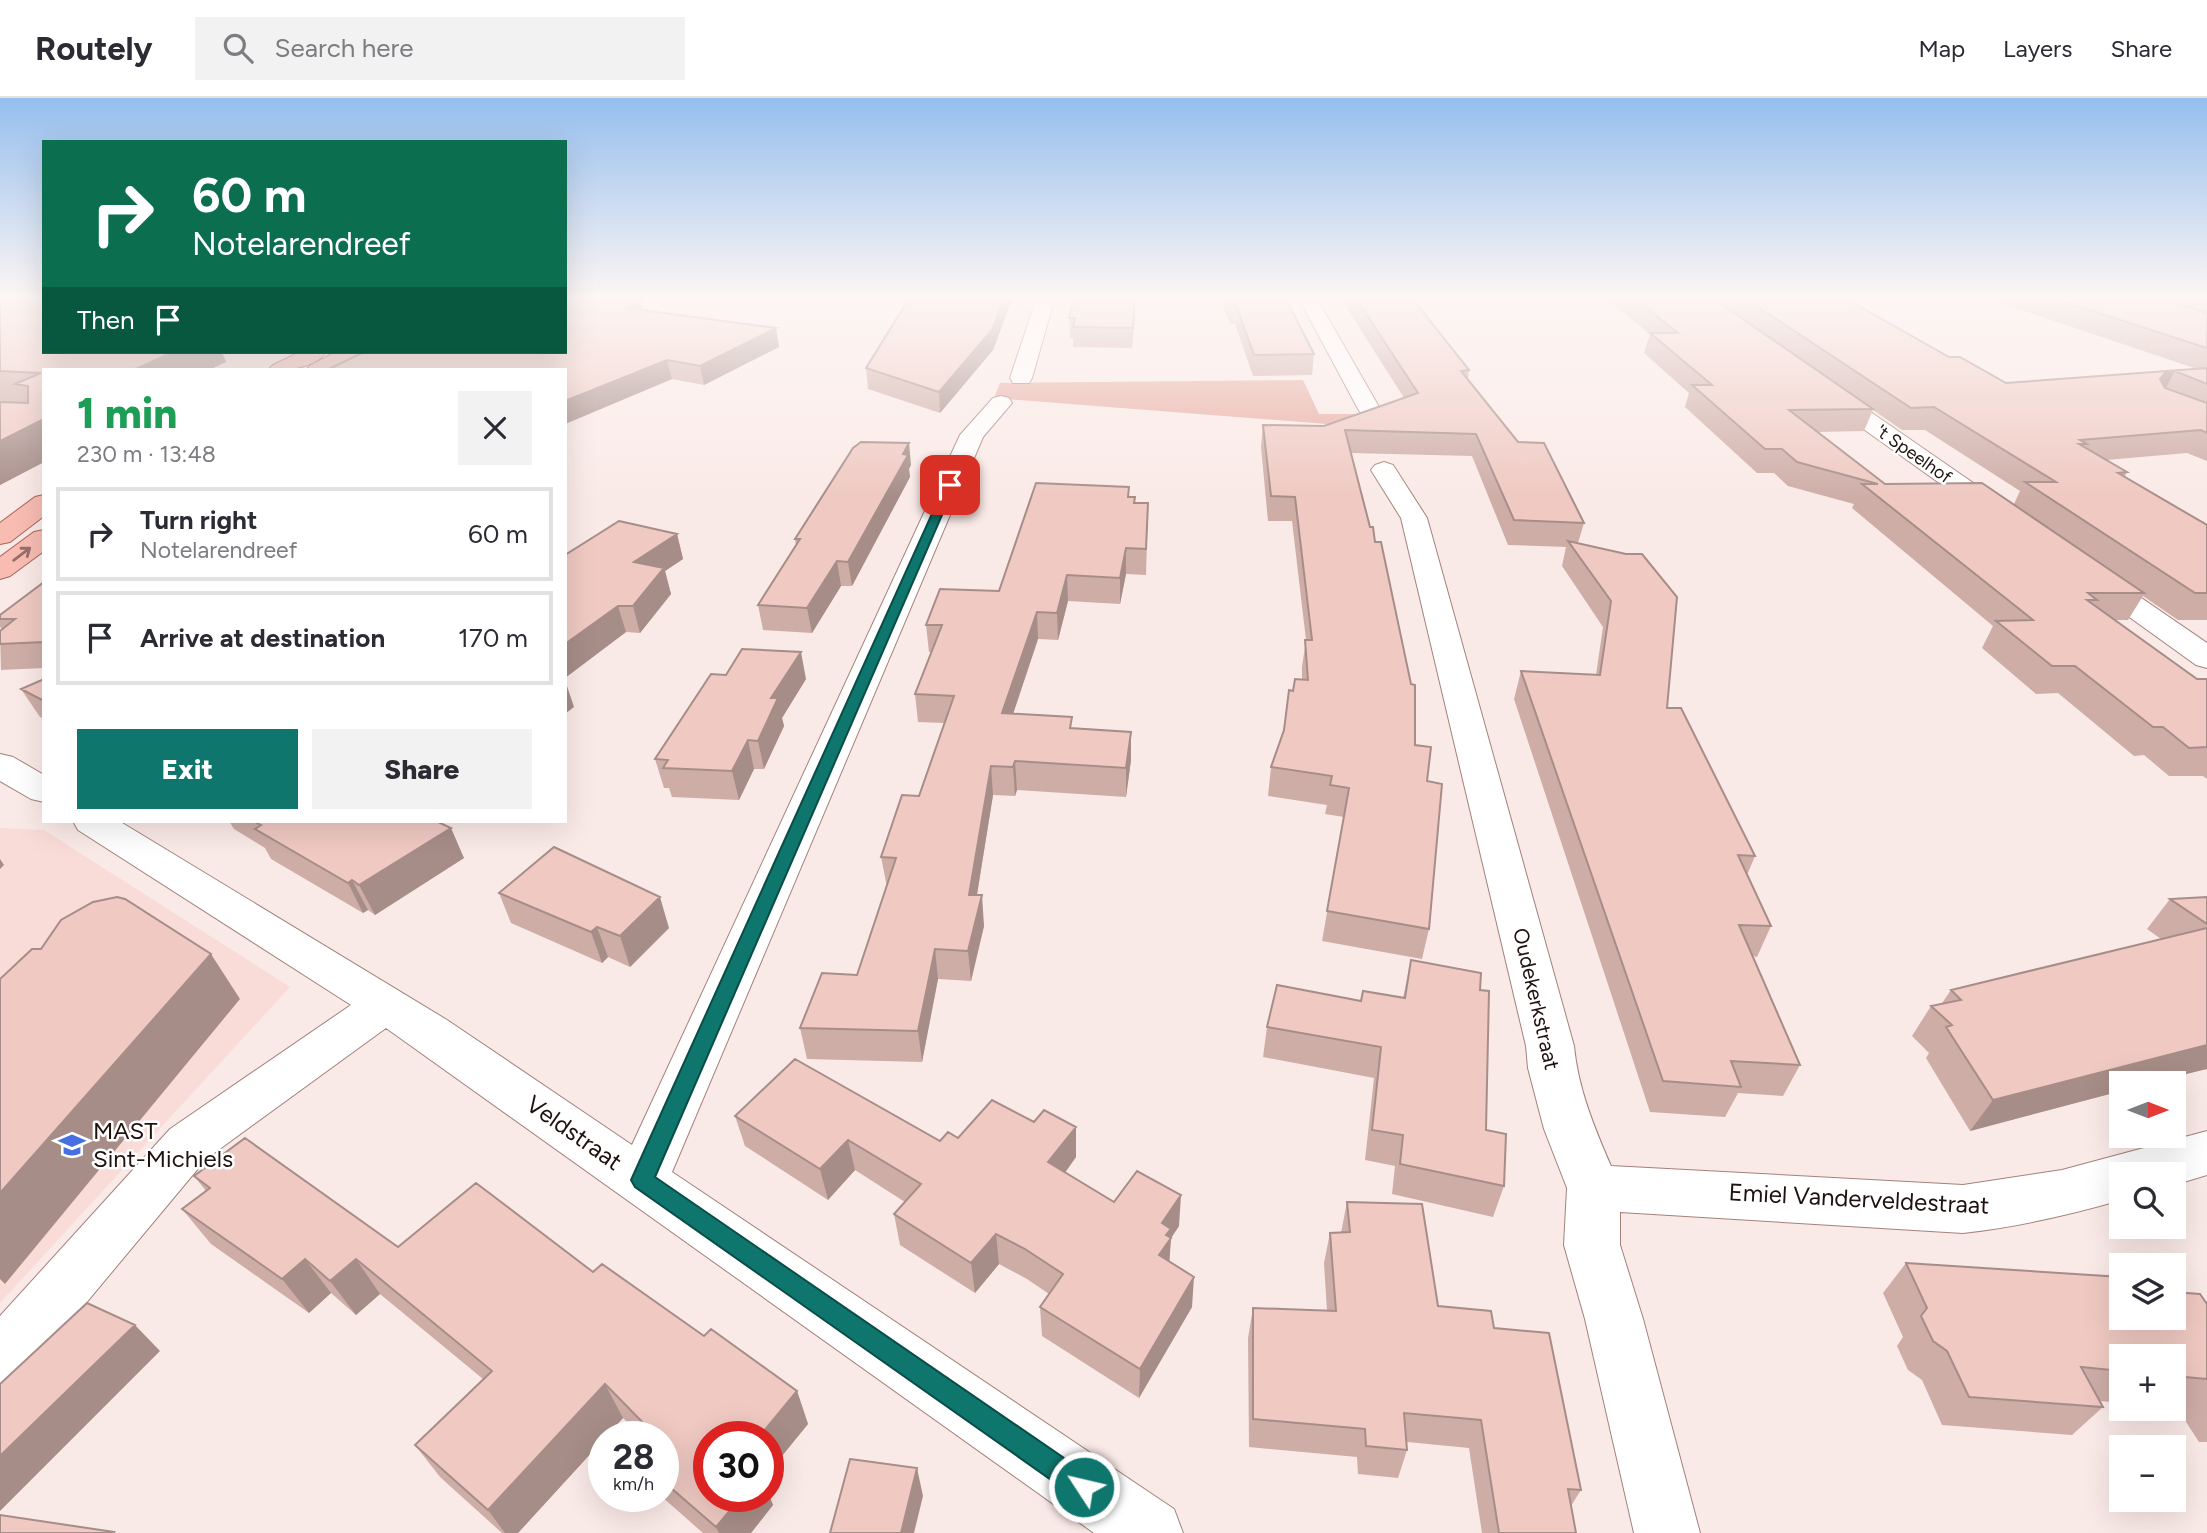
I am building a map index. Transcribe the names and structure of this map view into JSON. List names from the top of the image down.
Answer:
{
  "streets": {
    "street": [
      "'t Speelhof",
      "Oudekerkstraat",
      "Veldstraat",
      "Emiel Vanderveldestraat"
    ]
  },
  "crossings": [
    ["Oudekerkstraat", "Emiel Vanderveldestraat"]
  ],
  "places": {
    "school or university": ["MAST Sint-Michiels"]
  },
  "north": "right",
  "page": {
    "header": "Routely",
    "search": "Search here",
    "nav": ["Map", "Layers", "Share"],
    "turn": ["60 m", "Notelarendreef"],
    "then": "Then",
    "heading": ["1 min", "230 m · 13:48"],
    "list": [
      {
        "name": "Turn right",
        "note": "Notelarendreef",
        "value": "60 m"
      },
      {
        "name": "Arrive at destination",
        "value": "170 m"
      }
    ],
    "buttons": ["Exit", "Share"],
    "map_buttons": ["+", "−"],
    "speed": "28 km/h",
    "limit": "30"
  }
}
